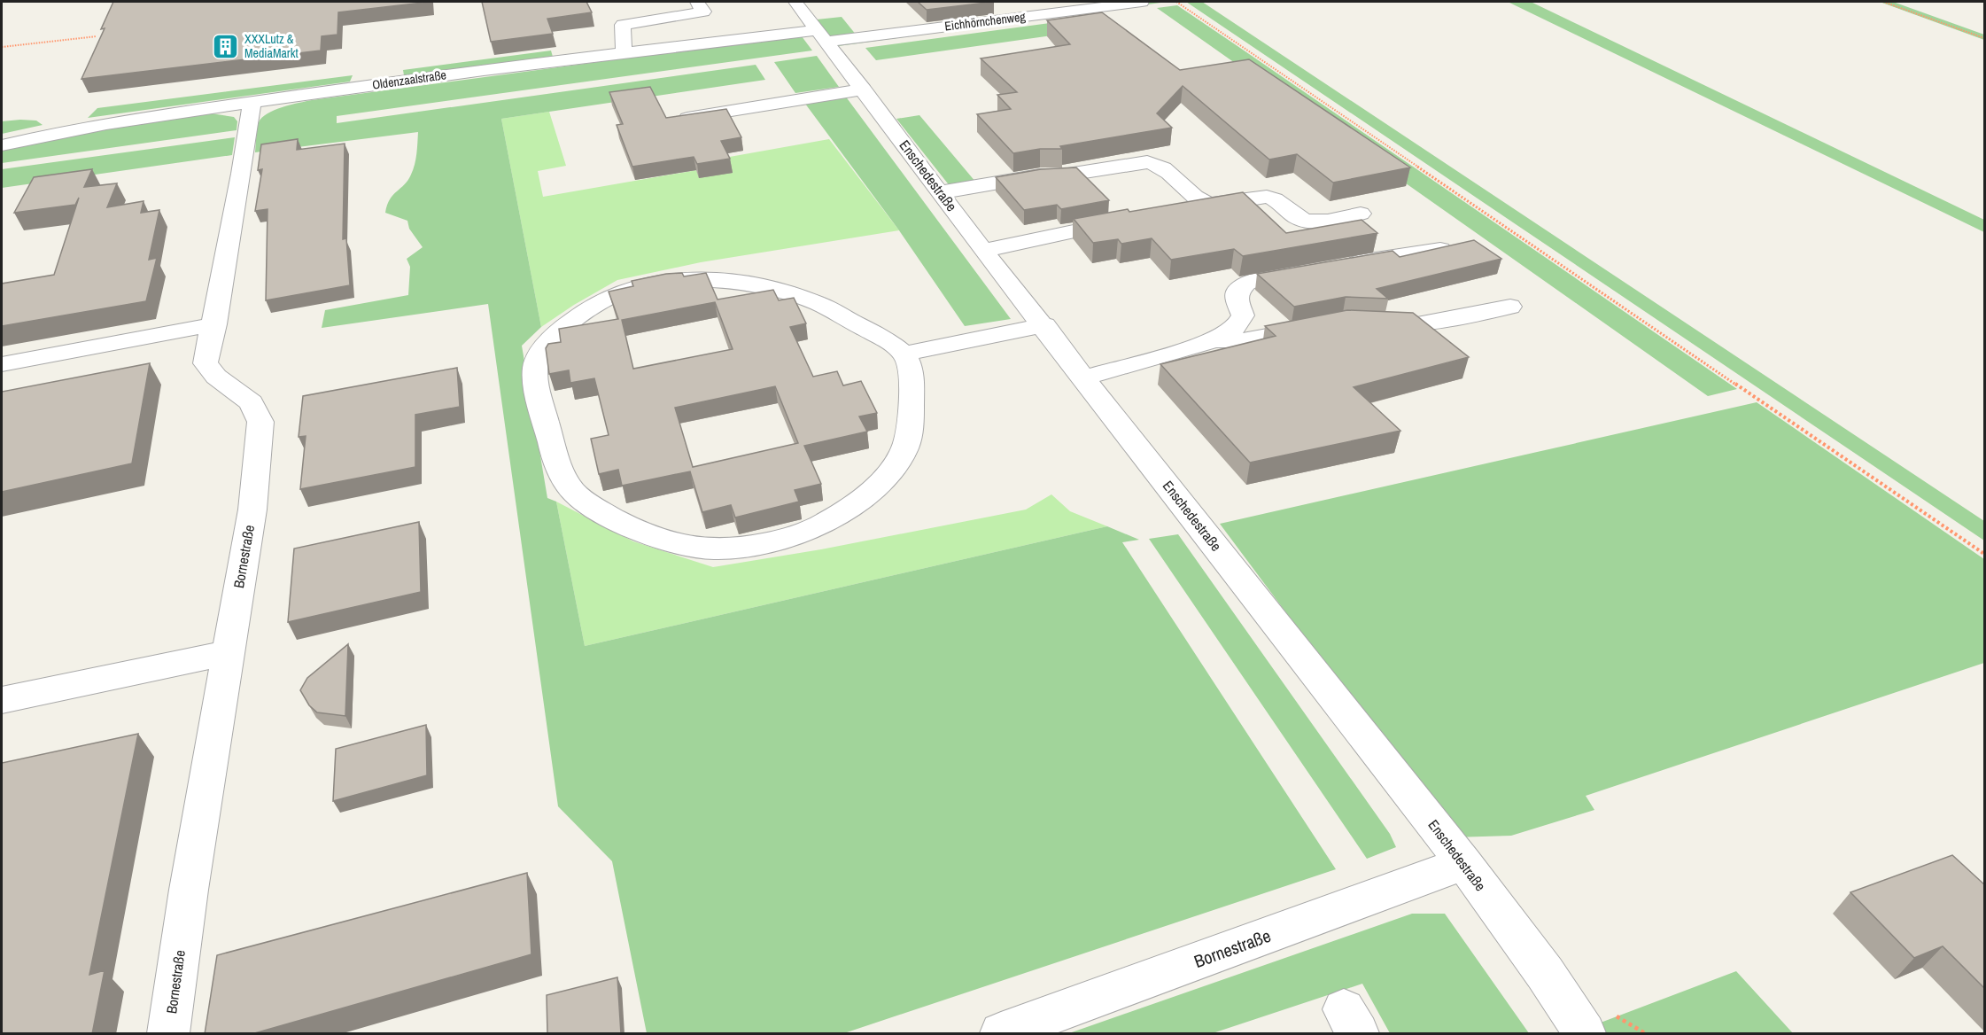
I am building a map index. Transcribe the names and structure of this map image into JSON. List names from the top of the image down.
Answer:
{
  "streets": {
    "street": [
      "Eichhörnchenweg",
      "Oldenzaalstraße",
      "Enschedestraße",
      "Bornestraße"
    ]
  },
  "crossings": [
    ["Eichhörnchenweg", "Oldenzaalstraße"],
    ["Eichhörnchenweg", "Enschedestraße"],
    ["Oldenzaalstraße", "Enschedestraße"],
    ["Oldenzaalstraße", "Bornestraße"],
    ["Enschedestraße", "Bornestraße"]
  ],
  "places": {
    "building": ["XXXLutz & MediaMarkt"]
  }
}
